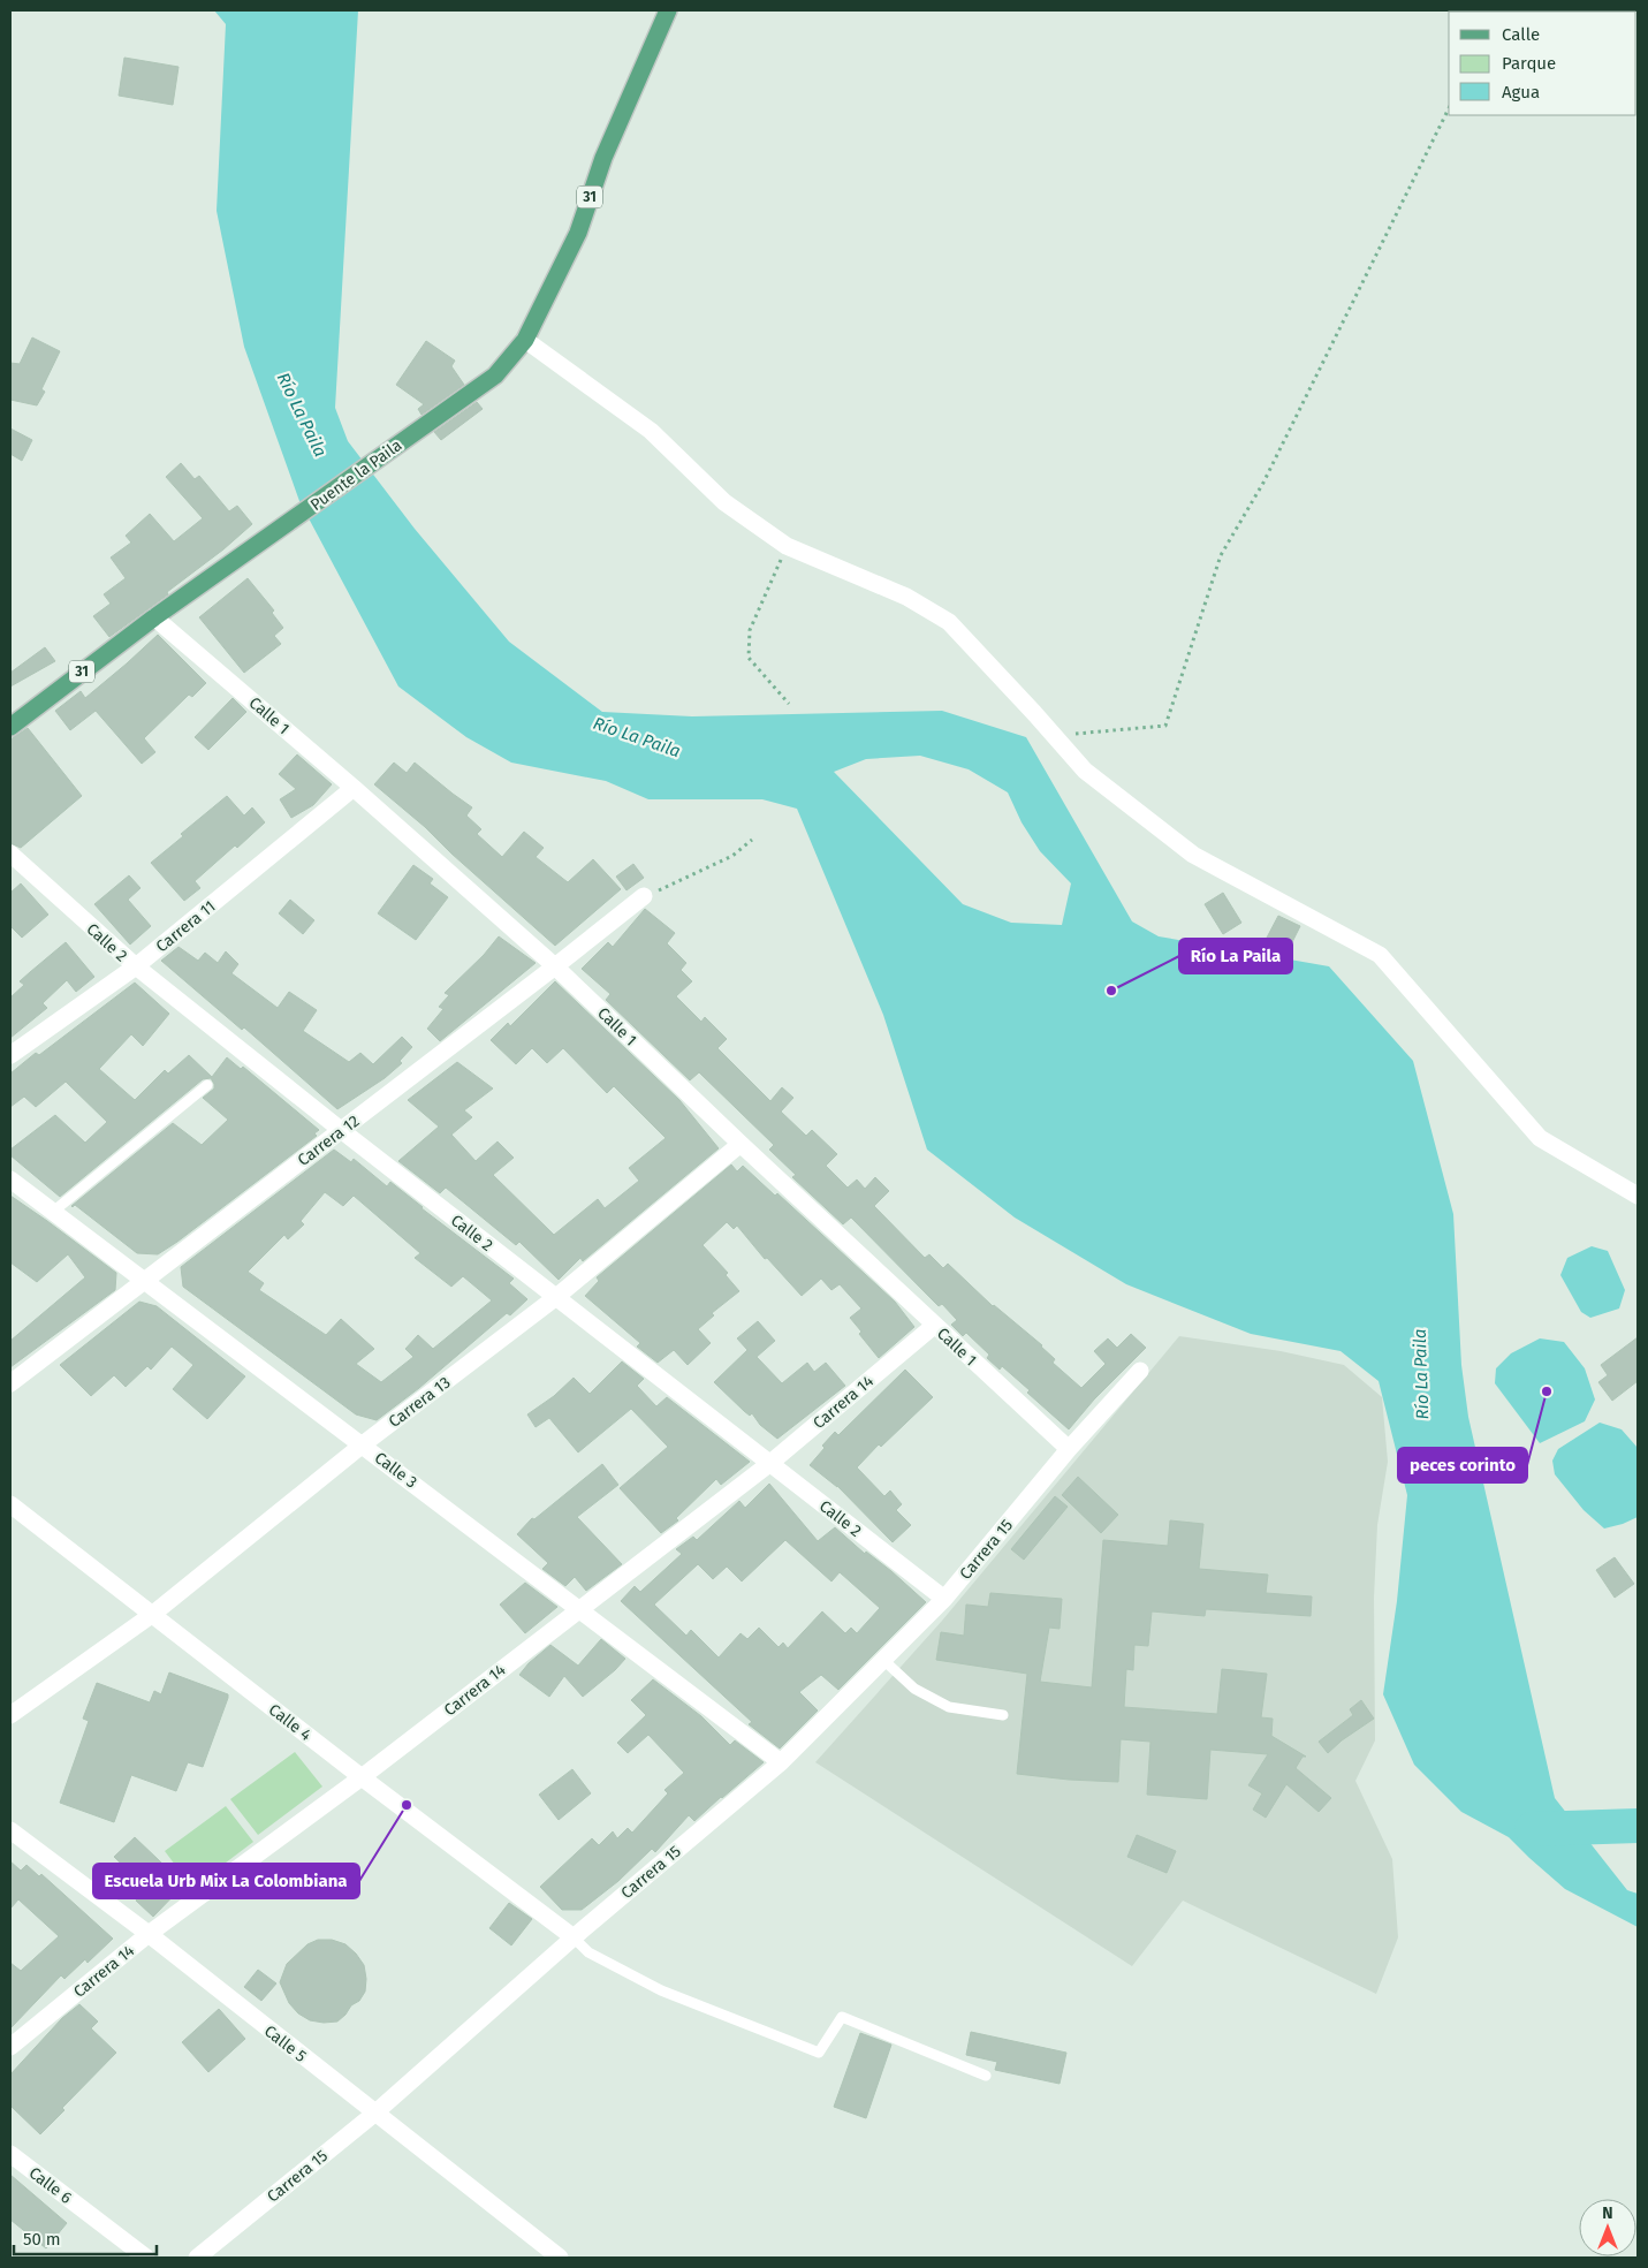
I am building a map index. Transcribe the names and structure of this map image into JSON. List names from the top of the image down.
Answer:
{
  "streets": {
    "main road": ["31", "Puente la Paila"],
    "street": [
      "Calle 1",
      "Carrera 11",
      "Calle 2",
      "Carrera 12",
      "Carrera 13",
      "Carrera 14",
      "Calle 3",
      "Carrera 15",
      "Calle 4",
      "Calle 5",
      "Calle 6"
    ]
  },
  "crossings": [
    ["31", "Puente la Paila"],
    ["31", "Calle 1"],
    ["Puente la Paila", "Calle 1"],
    ["Calle 1", "Carrera 11"],
    ["Calle 1", "Carrera 12"],
    ["Calle 1", "Carrera 13"],
    ["Calle 1", "Carrera 14"],
    ["Calle 1", "Carrera 15"],
    ["Carrera 11", "Calle 2"],
    ["Calle 2", "Carrera 12"],
    ["Calle 2", "Carrera 13"],
    ["Calle 2", "Carrera 14"],
    ["Calle 2", "Carrera 15"],
    ["Carrera 12", "Calle 3"],
    ["Carrera 13", "Calle 3"],
    ["Carrera 13", "Calle 4"],
    ["Carrera 14", "Calle 3"],
    ["Carrera 14", "Calle 4"],
    ["Carrera 14", "Calle 5"],
    ["Calle 3", "Carrera 15"],
    ["Carrera 15", "Calle 4"],
    ["Carrera 15", "Calle 5"]
  ],
  "water": ["Río La Paila"],
  "places": ["Río La Paila", "peces corinto", "Escuela Urb Mix La Colombiana"],
  "legend": ["Calle", "Parque", "Agua"],
  "scale_bar": "50 m",
  "north": "top"
}
